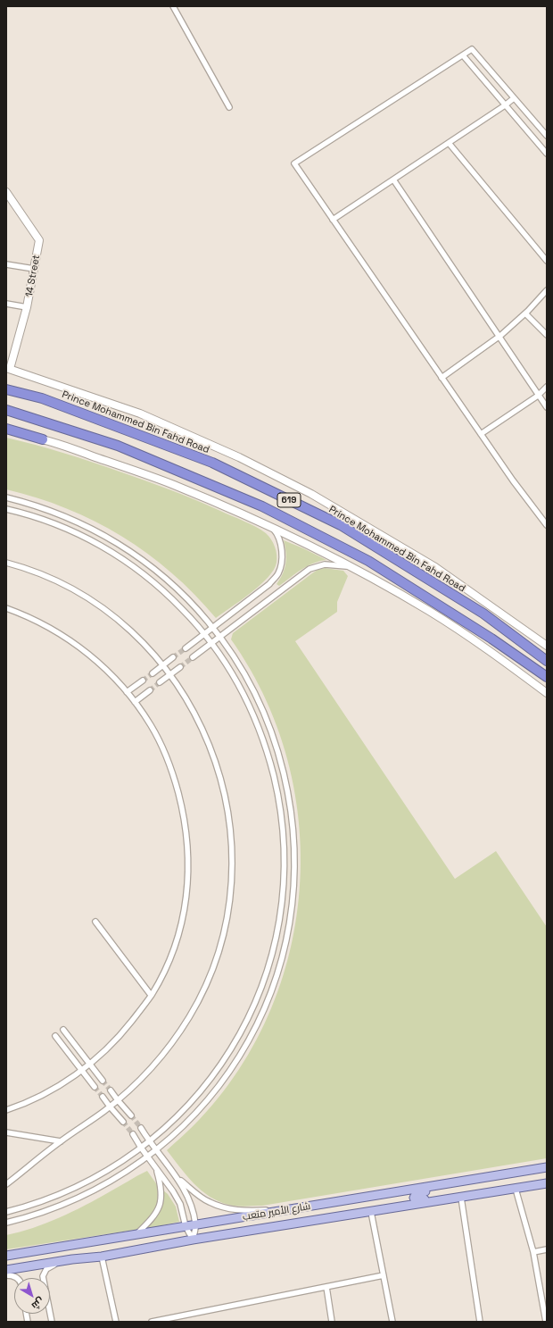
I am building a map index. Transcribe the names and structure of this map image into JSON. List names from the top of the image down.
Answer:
{
  "streets": {
    "highway": ["Prince Mohammed Bin Fahd Road", "619"],
    "main road": ["14 Street", "شارع الأمير متعب"]
  },
  "north": "bottom right"
}
